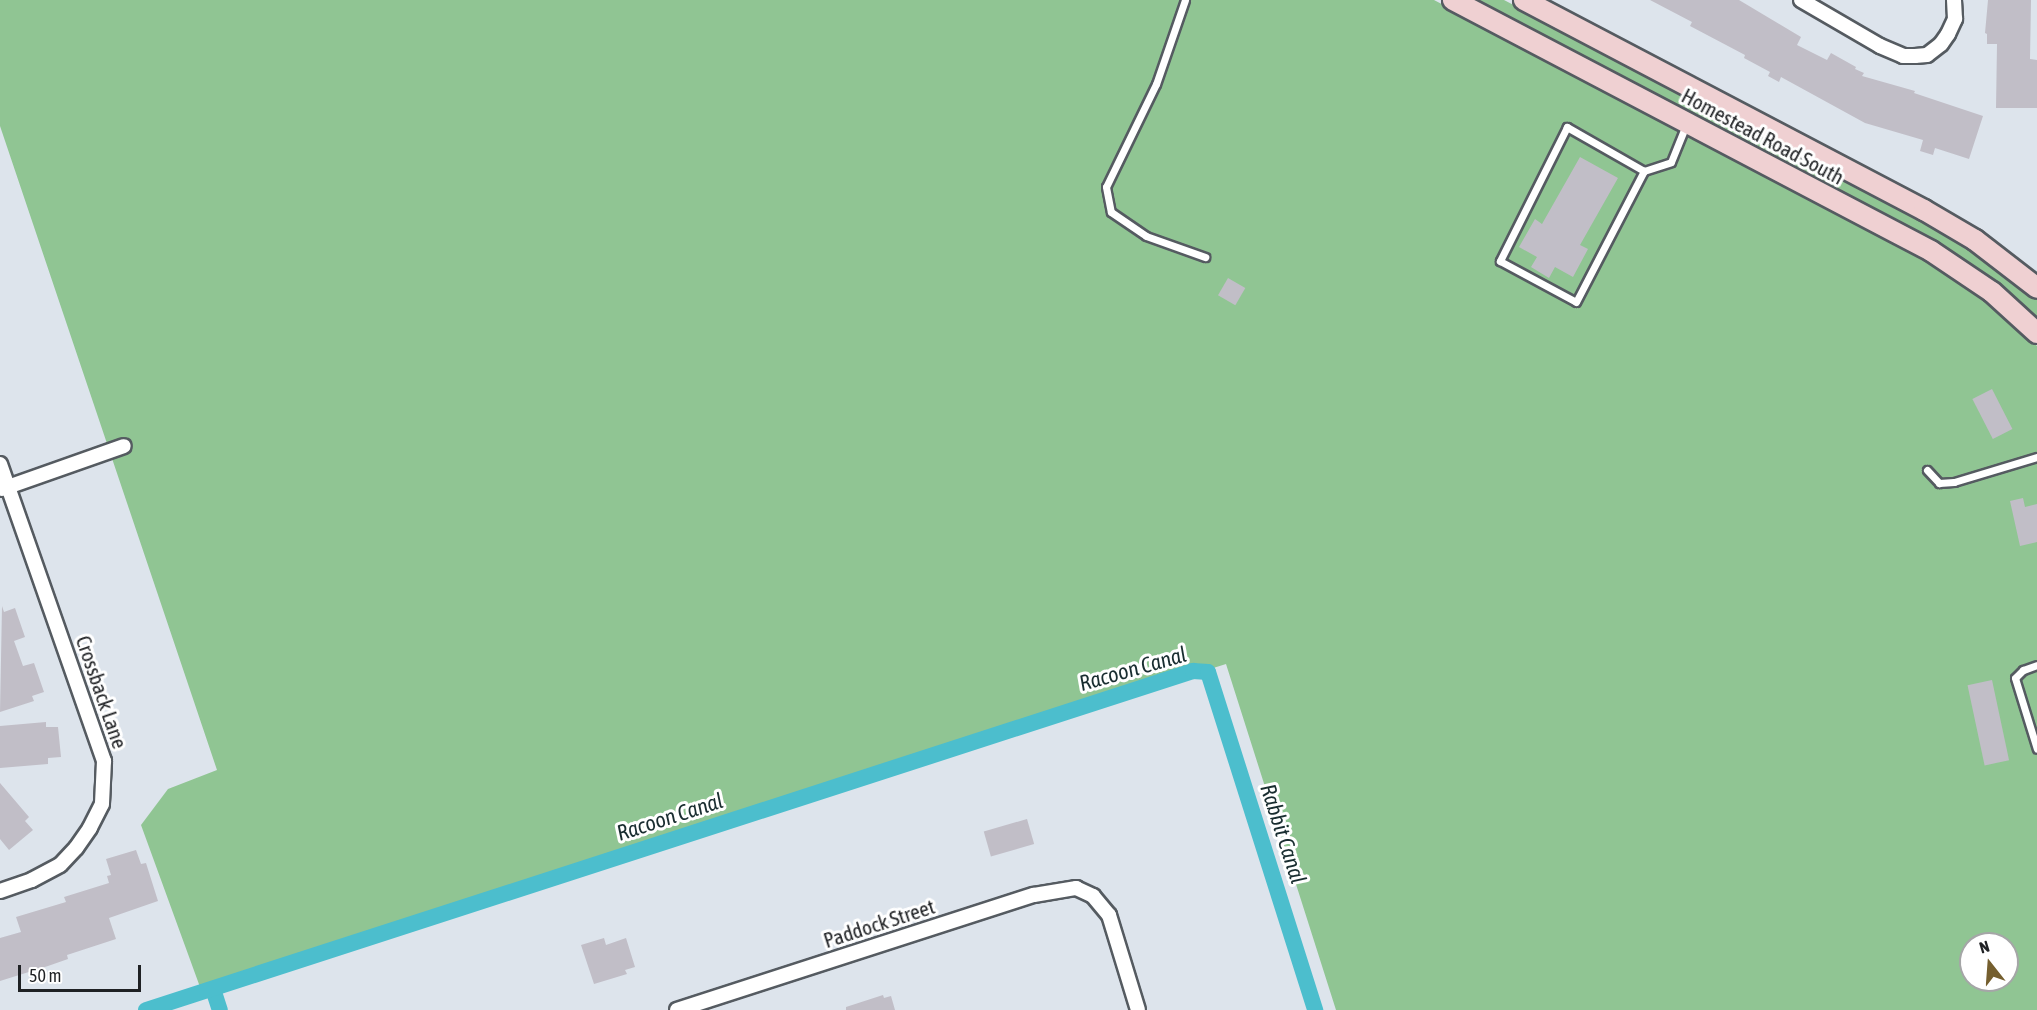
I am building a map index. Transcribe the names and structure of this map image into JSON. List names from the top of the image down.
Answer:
{
  "streets": {
    "main road": ["Homestead Road South"],
    "street": ["Crossback Lane", "Paddock Street"]
  },
  "water": ["Racoon Canal", "Rabbit Canal"],
  "scale_bar": "50 m",
  "north": "top"
}
